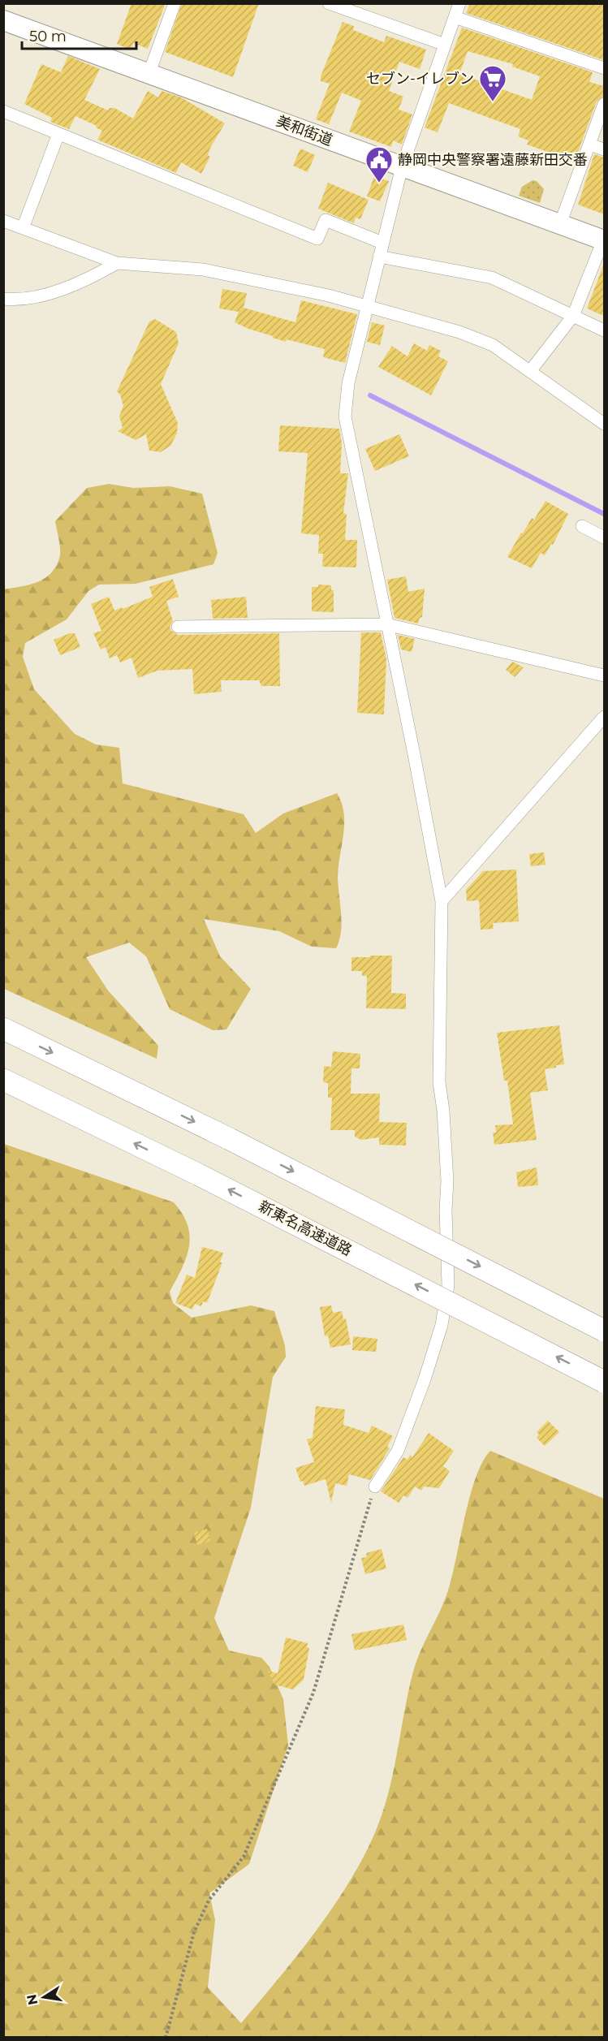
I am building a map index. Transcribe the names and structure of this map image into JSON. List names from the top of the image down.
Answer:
{
  "streets": {
    "highway": ["新東名高速道路"],
    "main road": ["美和街道"]
  },
  "places": {
    "supermarket": ["セブン-イレブン"],
    "public building": ["静岡中央警察署遠藤新田交番"]
  },
  "scale_bar": "50 m",
  "north": "left"
}
